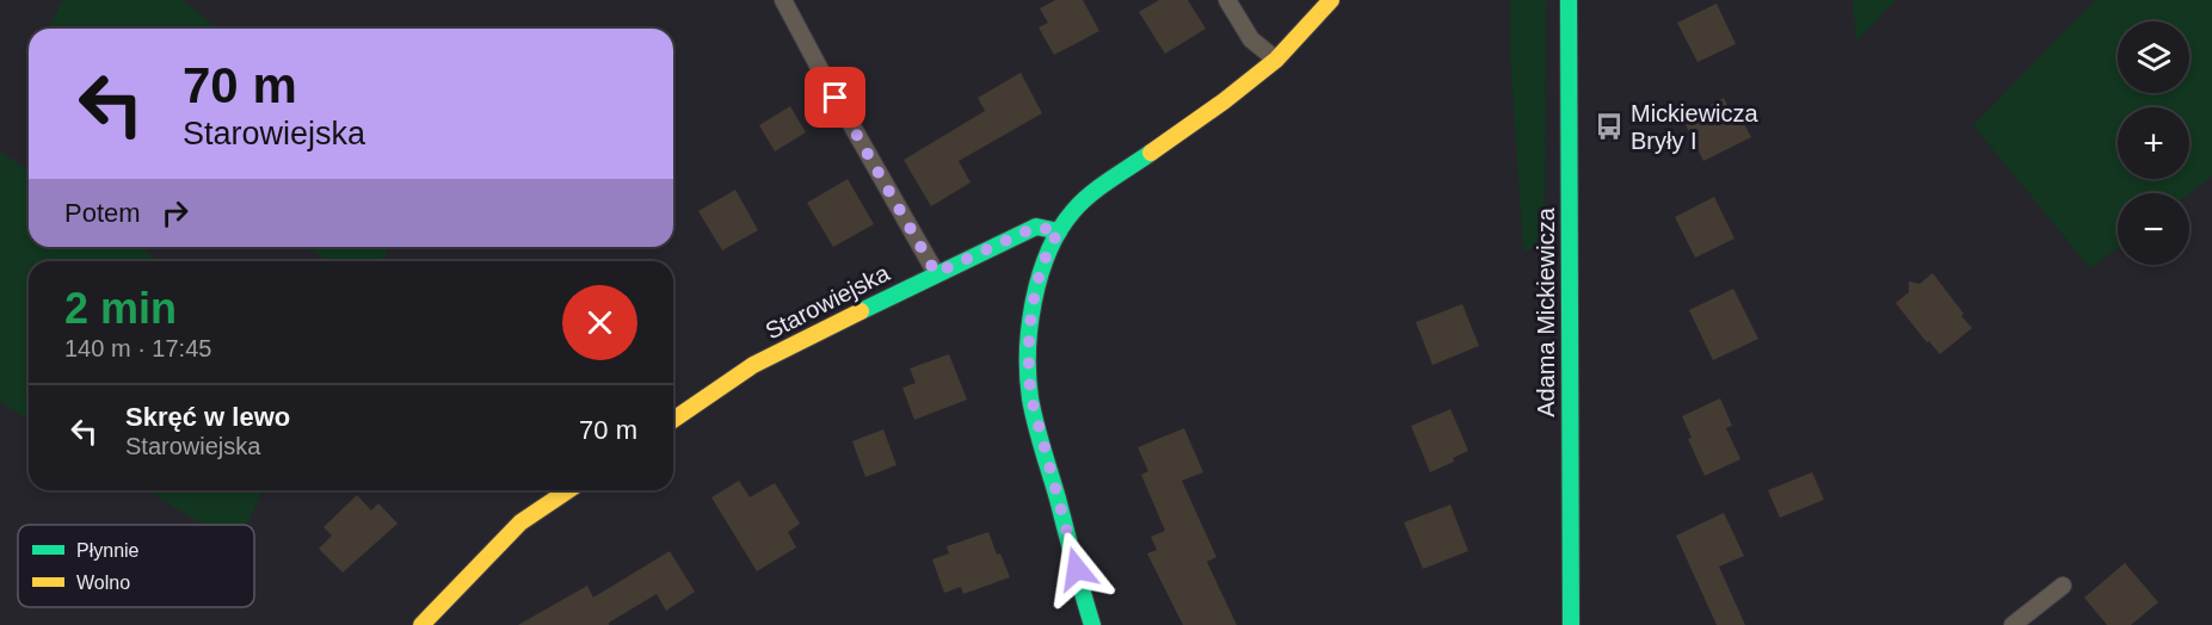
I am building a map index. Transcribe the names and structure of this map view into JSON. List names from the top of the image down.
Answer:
{
  "streets": {
    "street": ["Starowiejska", "Adama Mickiewicza"]
  },
  "places": {
    "bus stop": ["Mickiewicza Bryły I"]
  },
  "legend": ["Płynnie", "Wolno"],
  "page": {
    "map_buttons": ["+", "−"],
    "turn": ["70 m", "Starowiejska"],
    "then": "Potem",
    "heading": ["2 min", "140 m · 17:45"],
    "list": [
      {
        "name": "Skręć w lewo",
        "note": "Starowiejska",
        "value": "70 m"
      }
    ]
  }
}
